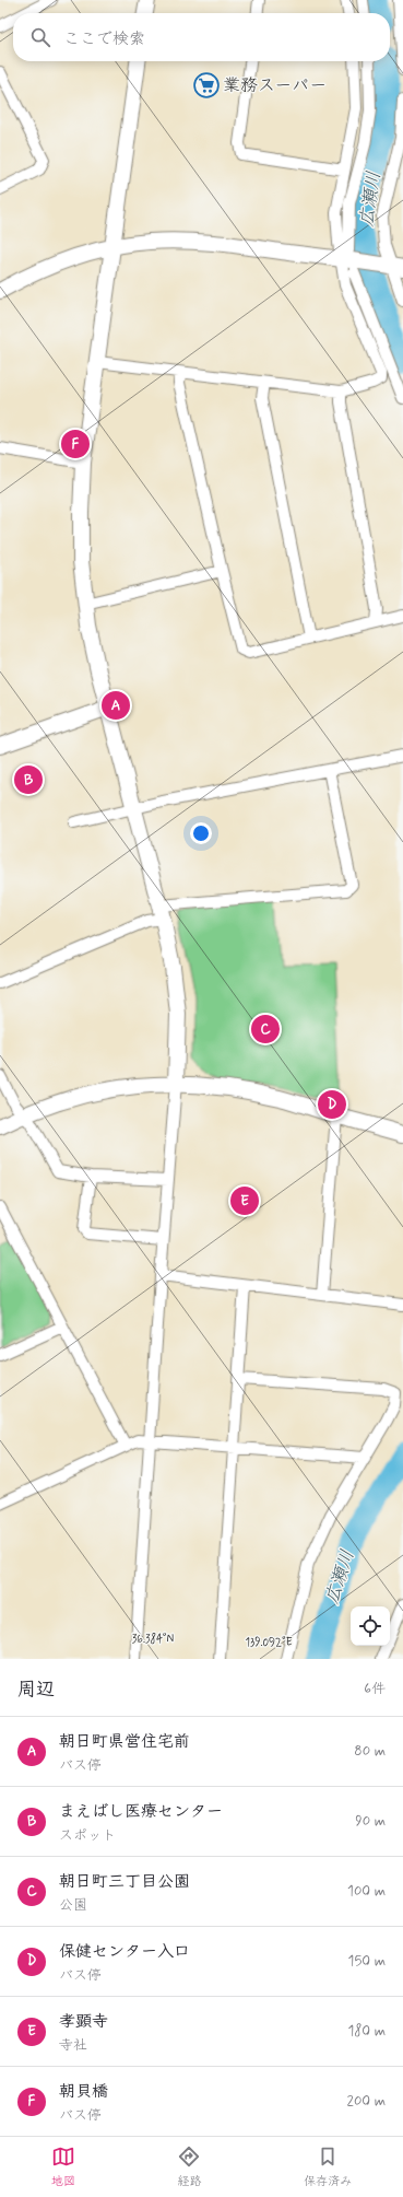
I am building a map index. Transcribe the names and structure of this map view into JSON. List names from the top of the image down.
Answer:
{
  "water": ["広瀬川"],
  "places": {
    "supermarket": ["業務スーパー"]
  },
  "page": {
    "search": "ここで検索",
    "pins": [
      "F",
      "A",
      "B",
      "C",
      "D",
      "E"
    ],
    "heading": ["周辺", "6件"],
    "list": [
      {
        "mark": "A",
        "name": "朝日町県営住宅前",
        "note": "バス停",
        "value": "80 m"
      },
      {
        "mark": "B",
        "name": "まえばし医療センター",
        "note": "スポット",
        "value": "90 m"
      },
      {
        "mark": "C",
        "name": "朝日町三丁目公園",
        "note": "公園",
        "value": "100 m"
      },
      {
        "mark": "D",
        "name": "保健センター入口",
        "note": "バス停",
        "value": "150 m"
      },
      {
        "mark": "E",
        "name": "孝顕寺",
        "note": "寺社",
        "value": "180 m"
      },
      {
        "mark": "F",
        "name": "朝貝橋",
        "note": "バス停",
        "value": "200 m"
      }
    ],
    "nav": ["地図", "経路", "保存済み"]
  },
  "coordinates": ["36.384°N", "139.092°E"]
}
